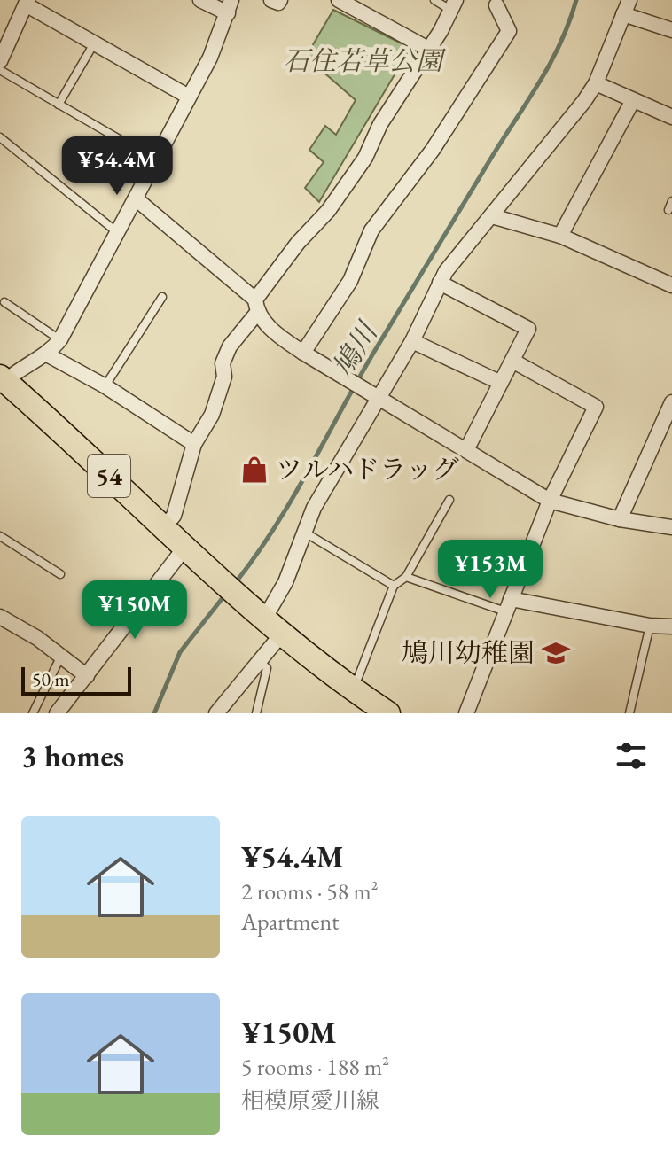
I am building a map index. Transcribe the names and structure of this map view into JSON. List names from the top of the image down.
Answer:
{
  "streets": {
    "main road": ["54"]
  },
  "water": ["鳩川"],
  "parks": ["石住若草公園"],
  "places": {
    "shop": ["ツルハドラッグ"],
    "school or university": ["鳩川幼稚園"]
  },
  "scale_bar": "50 m",
  "page": {
    "price": ["¥54.4M", "¥153M", "¥150M"],
    "scale": "50 m",
    "heading": "3 homes",
    "list": [
      {
        "name": "¥54.4M",
        "note": "2 rooms · 58 m² · Apartment"
      },
      {
        "name": "¥150M",
        "note": "5 rooms · 188 m² · 相模原愛川線"
      }
    ]
  }
}
